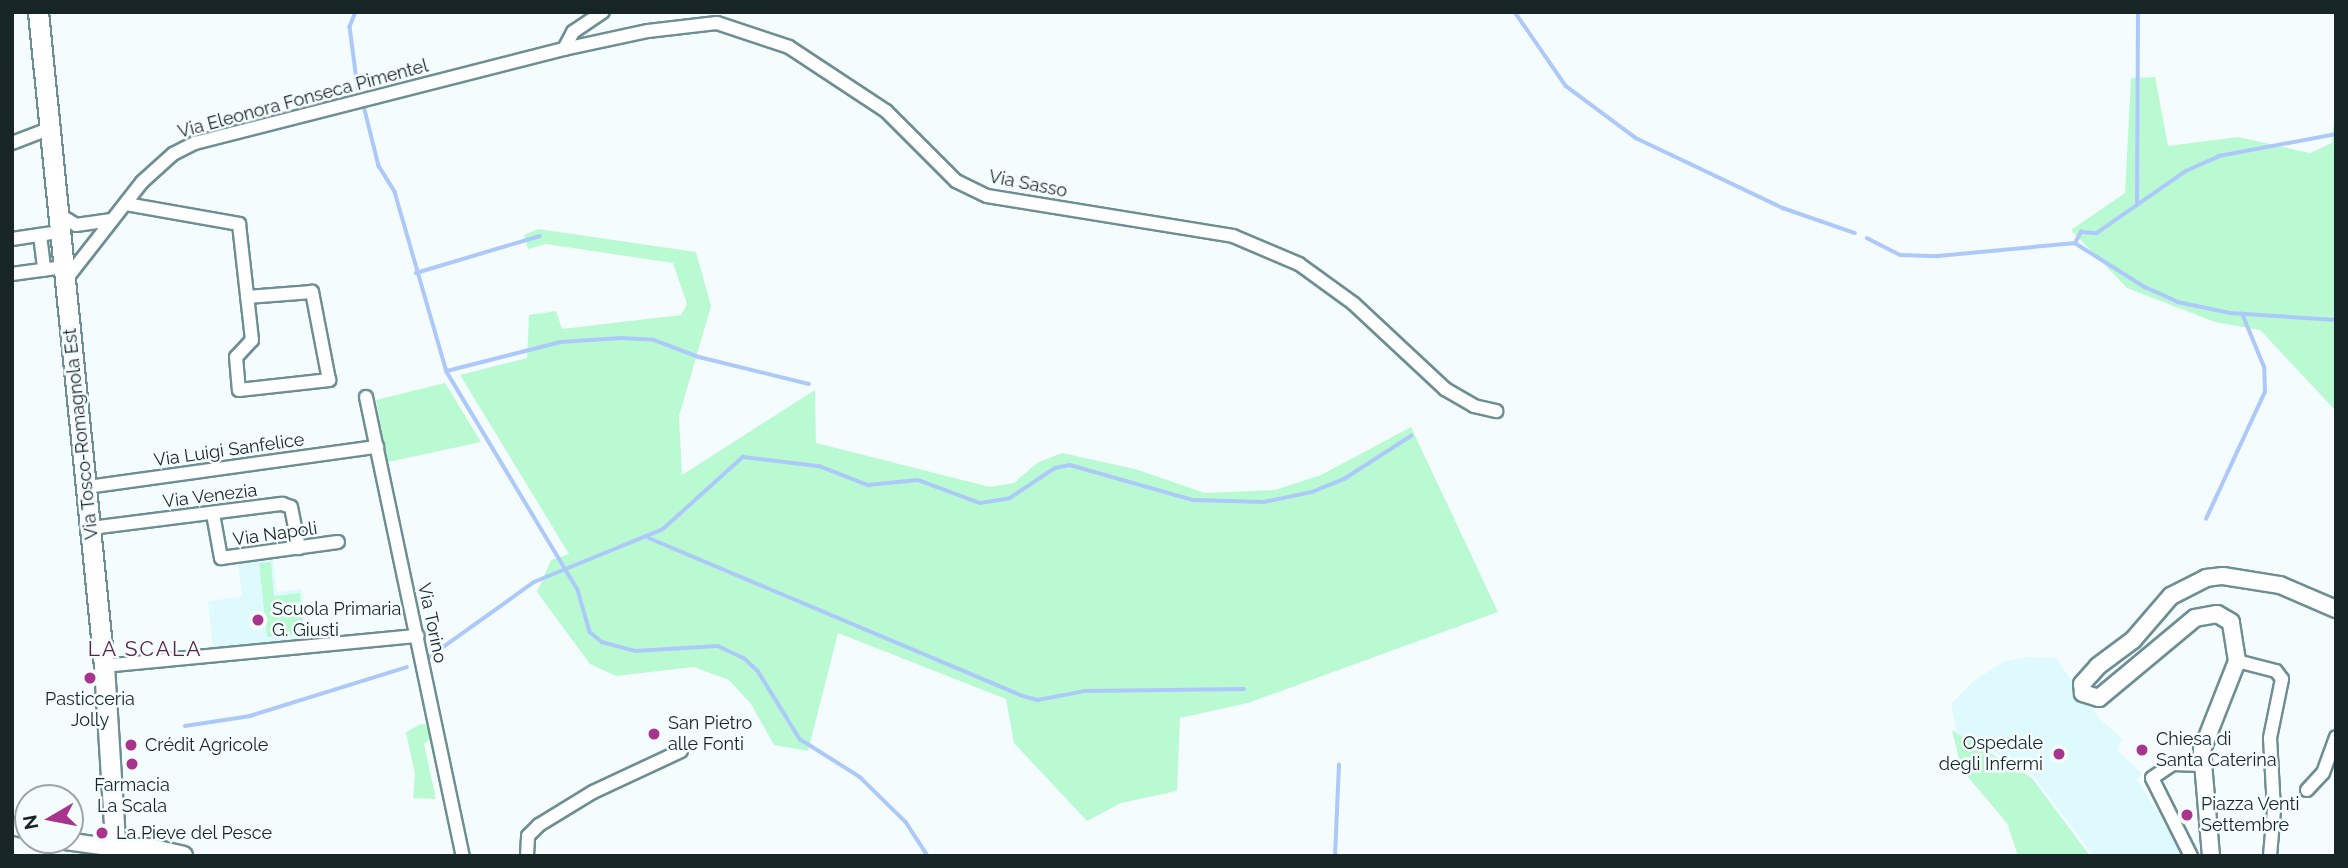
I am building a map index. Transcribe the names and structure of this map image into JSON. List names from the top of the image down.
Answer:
{
  "streets": {
    "main road": ["Via Tosco-Romagnola Est"],
    "street": [
      "Via Eleonora Fonseca Pimentel",
      "Via Sasso",
      "Via Luigi Sanfelice",
      "Via Venezia",
      "Via Napoli",
      "Via Torino"
    ]
  },
  "crossings": [
    ["Via Eleonora Fonseca Pimentel", "Via Sasso"],
    ["Via Eleonora Fonseca Pimentel", "Via Tosco-Romagnola Est"],
    ["Via Tosco-Romagnola Est", "Via Luigi Sanfelice"],
    ["Via Tosco-Romagnola Est", "Via Venezia"],
    ["Via Luigi Sanfelice", "Via Torino"],
    ["Via Venezia", "Via Napoli"]
  ],
  "districts": ["LA SCALA"],
  "places": [
    "Scuola Primaria G. Giusti",
    "Pasticceria Jolly",
    "San Pietro alle Fonti",
    "Crédit Agricole",
    "Chiesa di Santa Caterina",
    "Ospedale degli Infermi",
    "Farmacia La Scala",
    "Piazza Venti Settembre",
    "La Pieve del Pesce"
  ],
  "north": "left"
}
